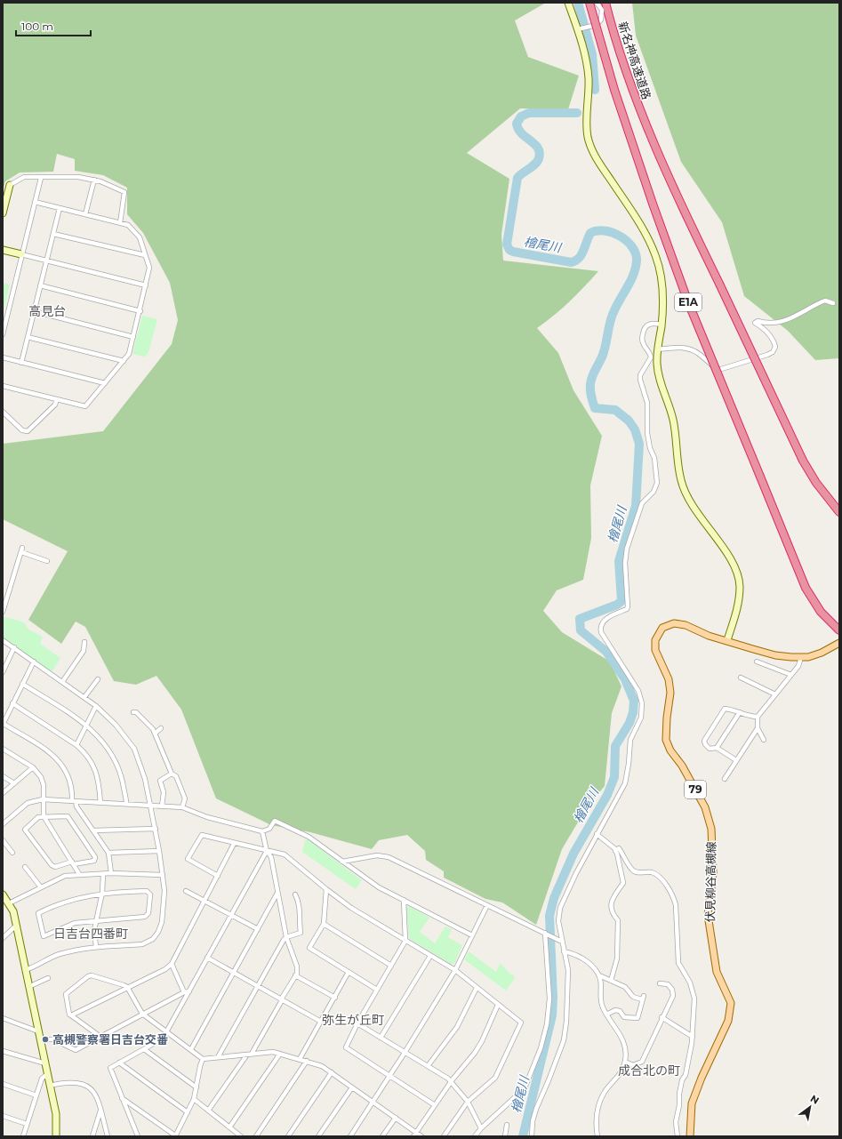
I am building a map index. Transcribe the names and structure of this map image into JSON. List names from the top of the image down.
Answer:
{
  "streets": {
    "highway": ["新名神高速道路", "E1A"],
    "main road": ["79", "伏見柳谷高槻線"]
  },
  "districts": [
    "高見台",
    "日吉台四番町",
    "弥生が丘町",
    "成合北の町"
  ],
  "water": ["檜尾川"],
  "places": ["高槻警察署日吉台交番"],
  "scale_bar": "100 m",
  "north": "top right"
}
